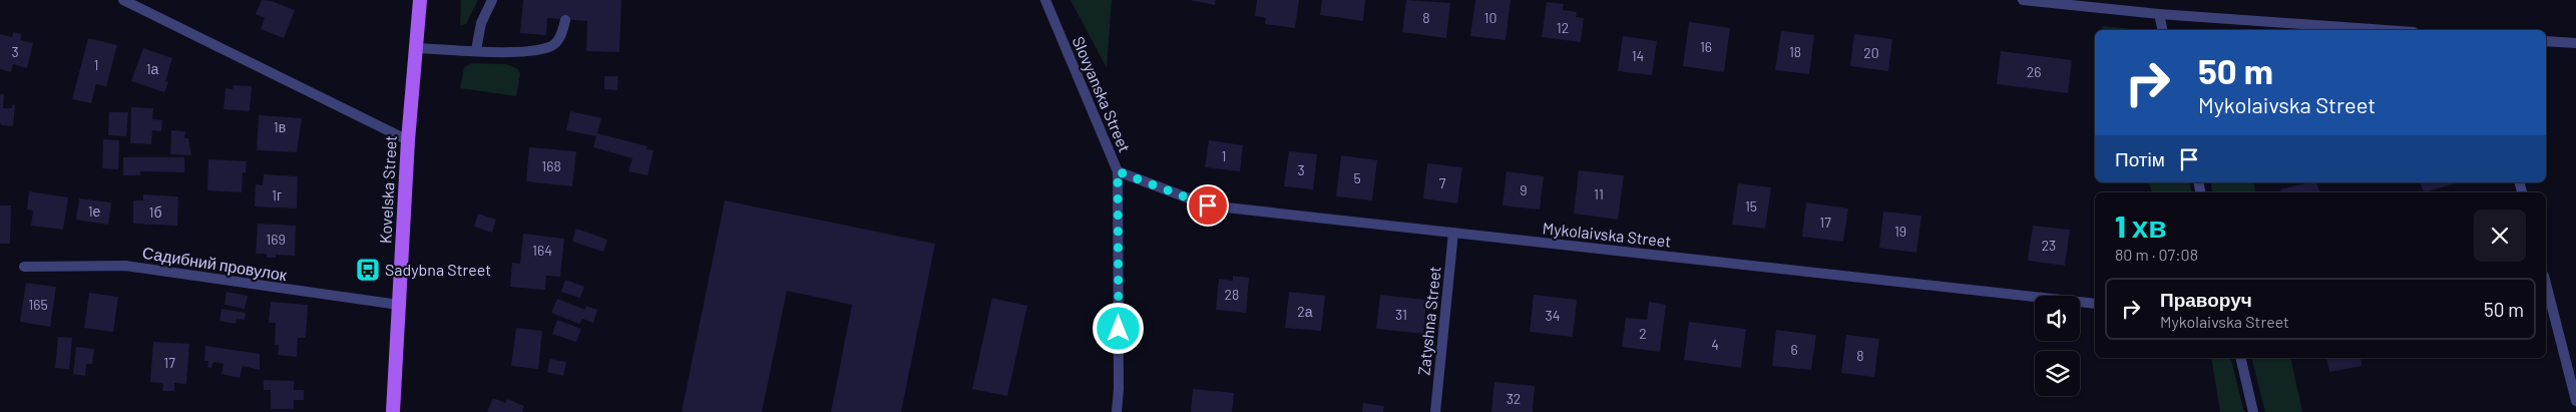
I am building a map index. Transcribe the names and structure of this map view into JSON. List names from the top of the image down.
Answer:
{
  "streets": {
    "main road": ["Kovelska Street"],
    "street": [
      "Slovyanska Street",
      "Mykolaivska Street",
      "Садибний провулок",
      "Zatyshna Street"
    ]
  },
  "crossings": [
    ["Slovyanska Street", "Mykolaivska Street"],
    ["Kovelska Street", "Садибний провулок"],
    ["Mykolaivska Street", "Zatyshna Street"]
  ],
  "places": {
    "bus stop": ["Sadybna Street"]
  },
  "house_numbers": [
    "8",
    "10",
    "12",
    "16",
    "3",
    "18",
    "20",
    "14",
    "1",
    "1а",
    "26",
    "1в",
    "1",
    "168",
    "3",
    "5",
    "7",
    "9",
    "11",
    "1г",
    "15",
    "1е",
    "1б",
    "17",
    "19",
    "169",
    "23",
    "164",
    "28",
    "165",
    "2а",
    "31",
    "34",
    "2",
    "4",
    "6",
    "8",
    "17",
    "32"
  ],
  "page": {
    "turn": ["50 m", "Mykolaivska Street"],
    "then": "Потім",
    "heading": ["1 хв", "80 m · 07:08"],
    "list": [
      {
        "name": "Праворуч",
        "note": "Mykolaivska Street",
        "value": "50 m"
      }
    ]
  }
}
